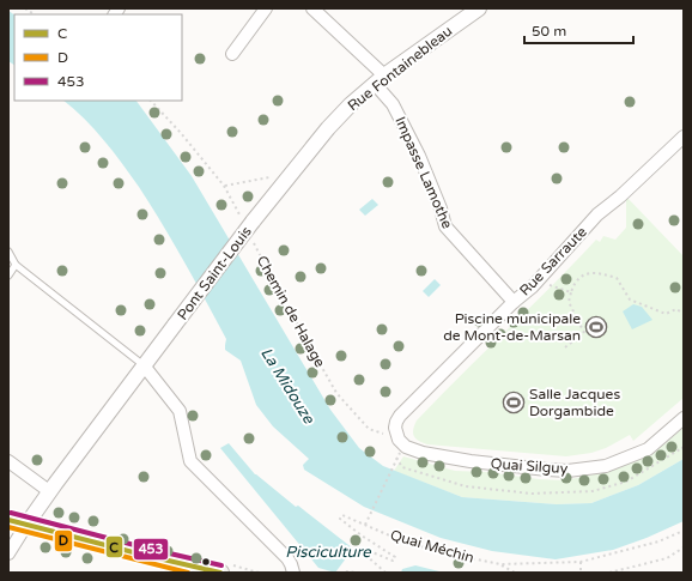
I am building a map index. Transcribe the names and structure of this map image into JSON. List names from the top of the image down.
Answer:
{
  "streets": {
    "street": [
      "Rue Fontainebleau",
      "Impasse Lamothe",
      "Rue Sarraute",
      "Pont Saint-Louis",
      "Quai Silguy"
    ],
    "path": ["Chemin de Halage", "Quai Méchin"]
  },
  "crossings": [
    ["Rue Fontainebleau", "Impasse Lamothe"],
    ["Rue Fontainebleau", "Pont Saint-Louis"],
    ["Impasse Lamothe", "Rue Sarraute"],
    ["Rue Sarraute", "Chemin de Halage"],
    ["Rue Sarraute", "Quai Silguy"],
    ["Chemin de Halage", "Quai Silguy"]
  ],
  "water": ["La Midouze", "Pisciculture"],
  "places": {
    "sports": ["Piscine municipale de Mont-de-Marsan", "Salle Jacques Dorgambide"]
  },
  "lines": ["transit line 453", "transit line C", "transit line D"],
  "legend": ["C", "D", "453"],
  "scale_bar": "50 m"
}
